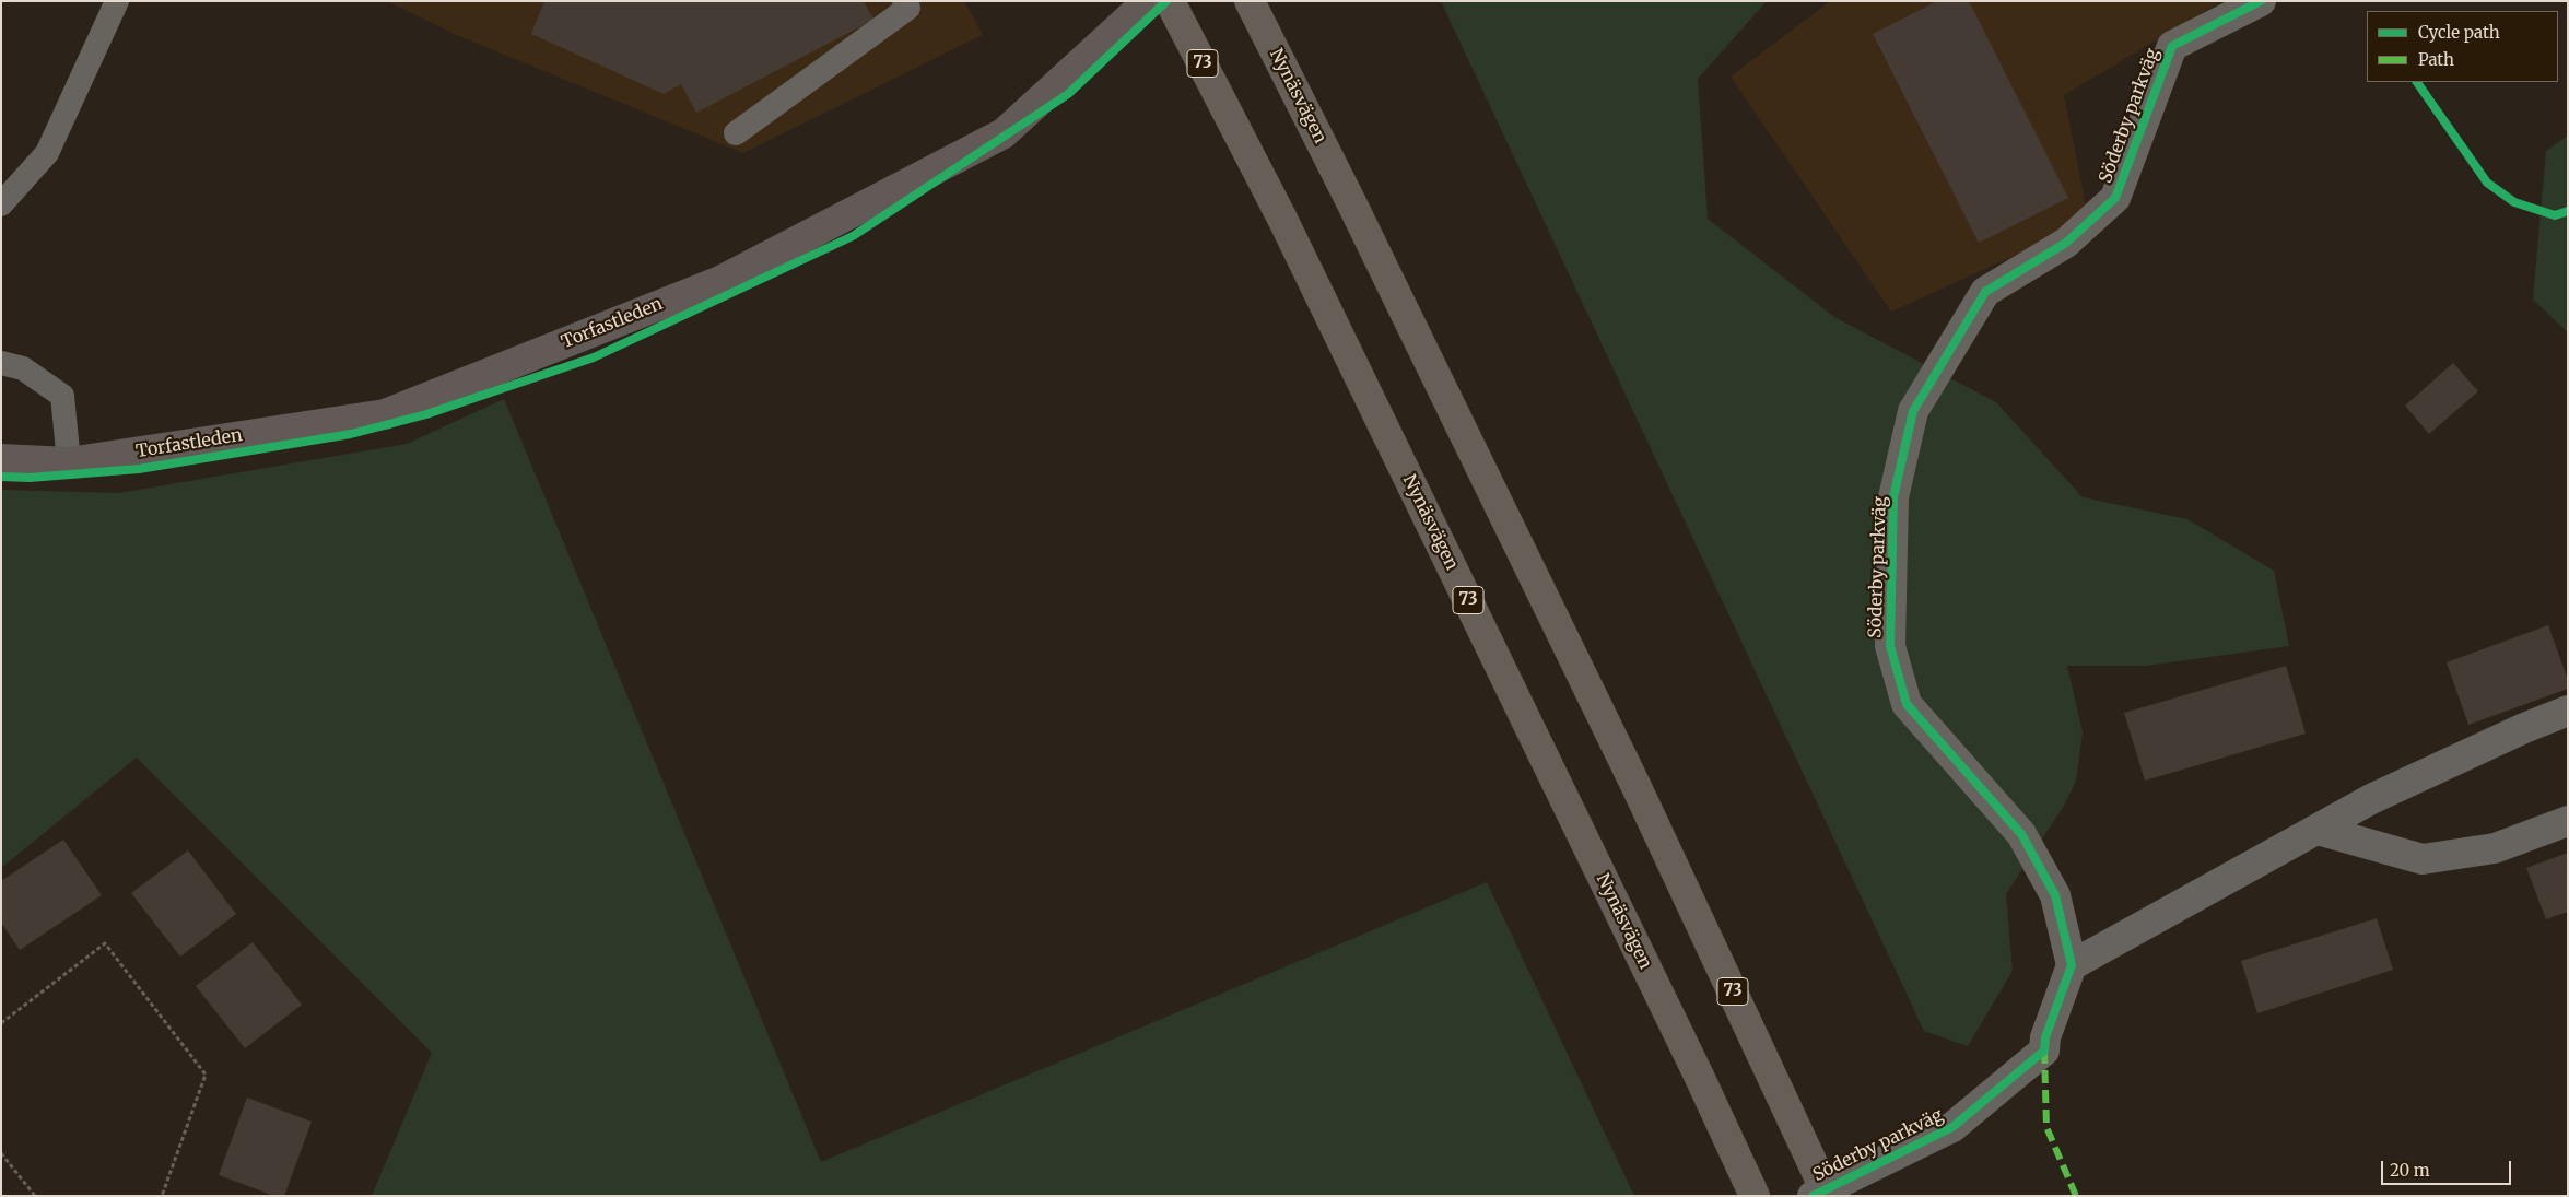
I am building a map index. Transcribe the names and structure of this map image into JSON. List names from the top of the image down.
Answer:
{
  "streets": {
    "highway": ["73", "Nynäsvägen"],
    "street": ["Söderby parkväg", "Torfastleden"]
  },
  "legend": ["Cycle path", "Path"],
  "scale_bar": "20 m"
}
